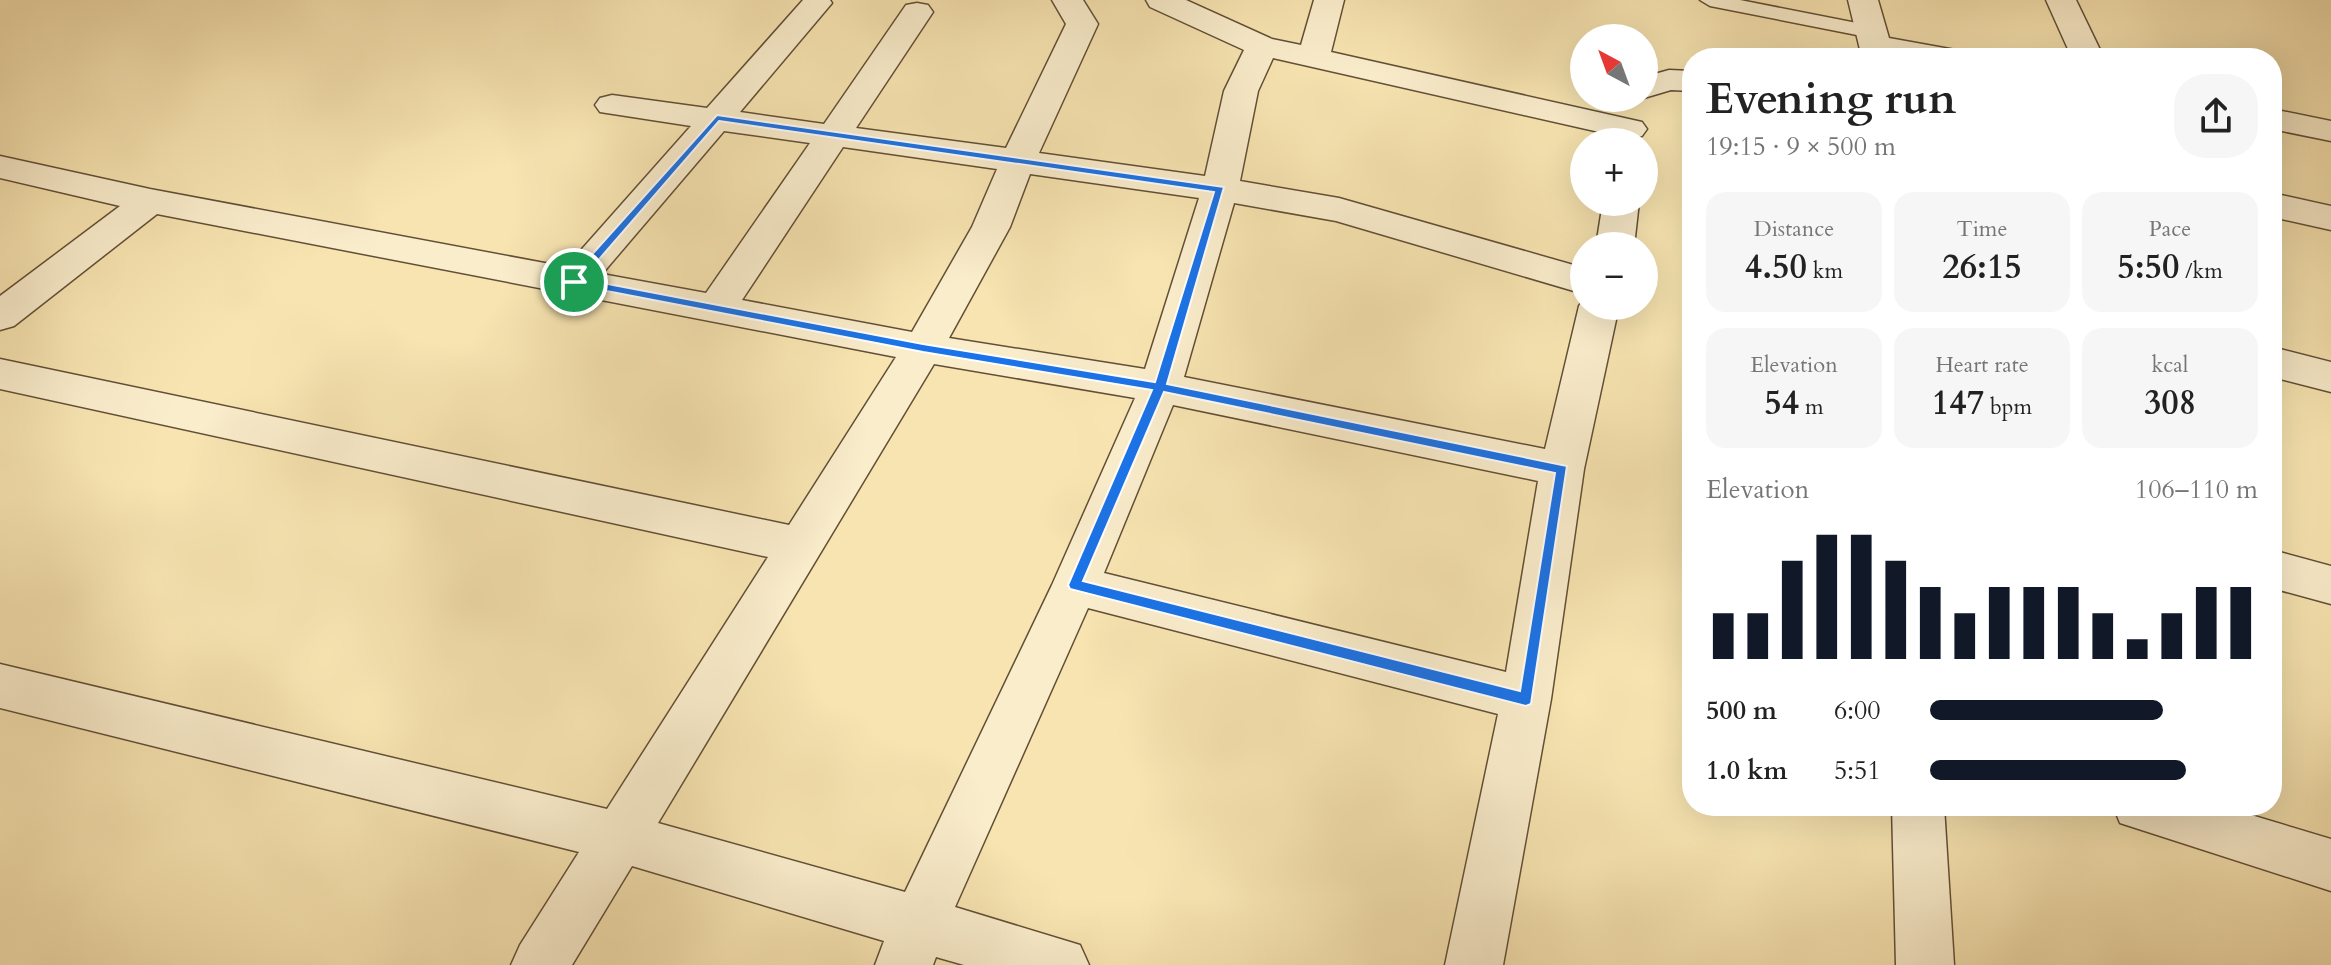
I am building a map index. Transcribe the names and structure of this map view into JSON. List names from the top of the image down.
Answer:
{
  "north": "top left",
  "page": {
    "map_buttons": ["+", "−"],
    "heading": ["Evening run", "19:15 · 9 × 500 m"],
    "stats": [
      ["Distance", "4.50 km"],
      ["Time", "26:15"],
      ["Pace", "5:50 /km"],
      ["Elevation", "54 m"],
      ["Heart rate", "147 bpm"],
      ["kcal", "308"]
    ],
    "chart": ["Elevation", "106–110 m"],
    "list": [
      {
        "name": "500 m",
        "note": "6:00"
      },
      {
        "name": "1.0 km",
        "note": "5:51"
      }
    ]
  }
}
